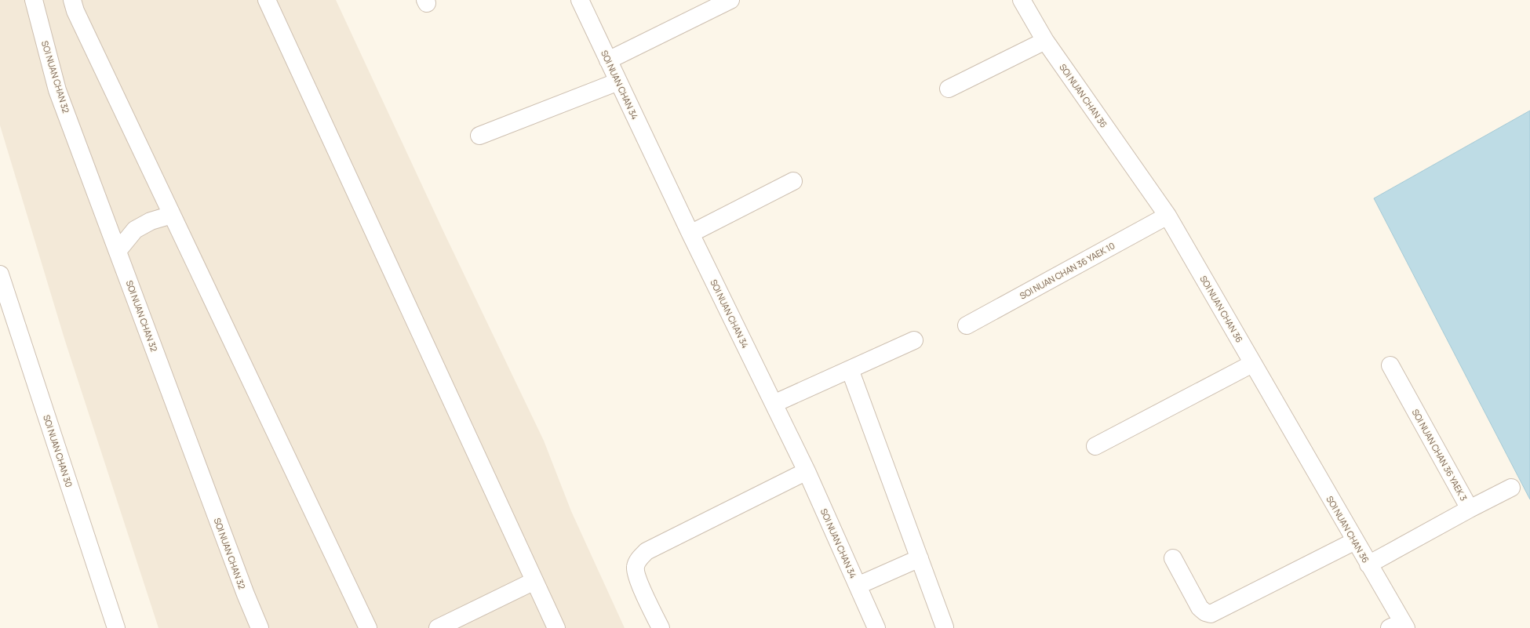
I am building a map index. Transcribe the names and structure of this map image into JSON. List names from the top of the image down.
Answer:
{
  "streets": {
    "street": [
      "SOI NUAN CHAN 32",
      "SOI NUAN CHAN 34",
      "SOI NUAN CHAN 36",
      "SOI NUAN CHAN 36 YAEK 10",
      "SOI NUAN CHAN 30",
      "SOI NUAN CHAN 36 YAEK 3"
    ]
  },
  "crossings": [
    ["SOI NUAN CHAN 36", "SOI NUAN CHAN 36 YAEK 10"],
    ["SOI NUAN CHAN 36", "SOI NUAN CHAN 36 YAEK 3"]
  ]
}
